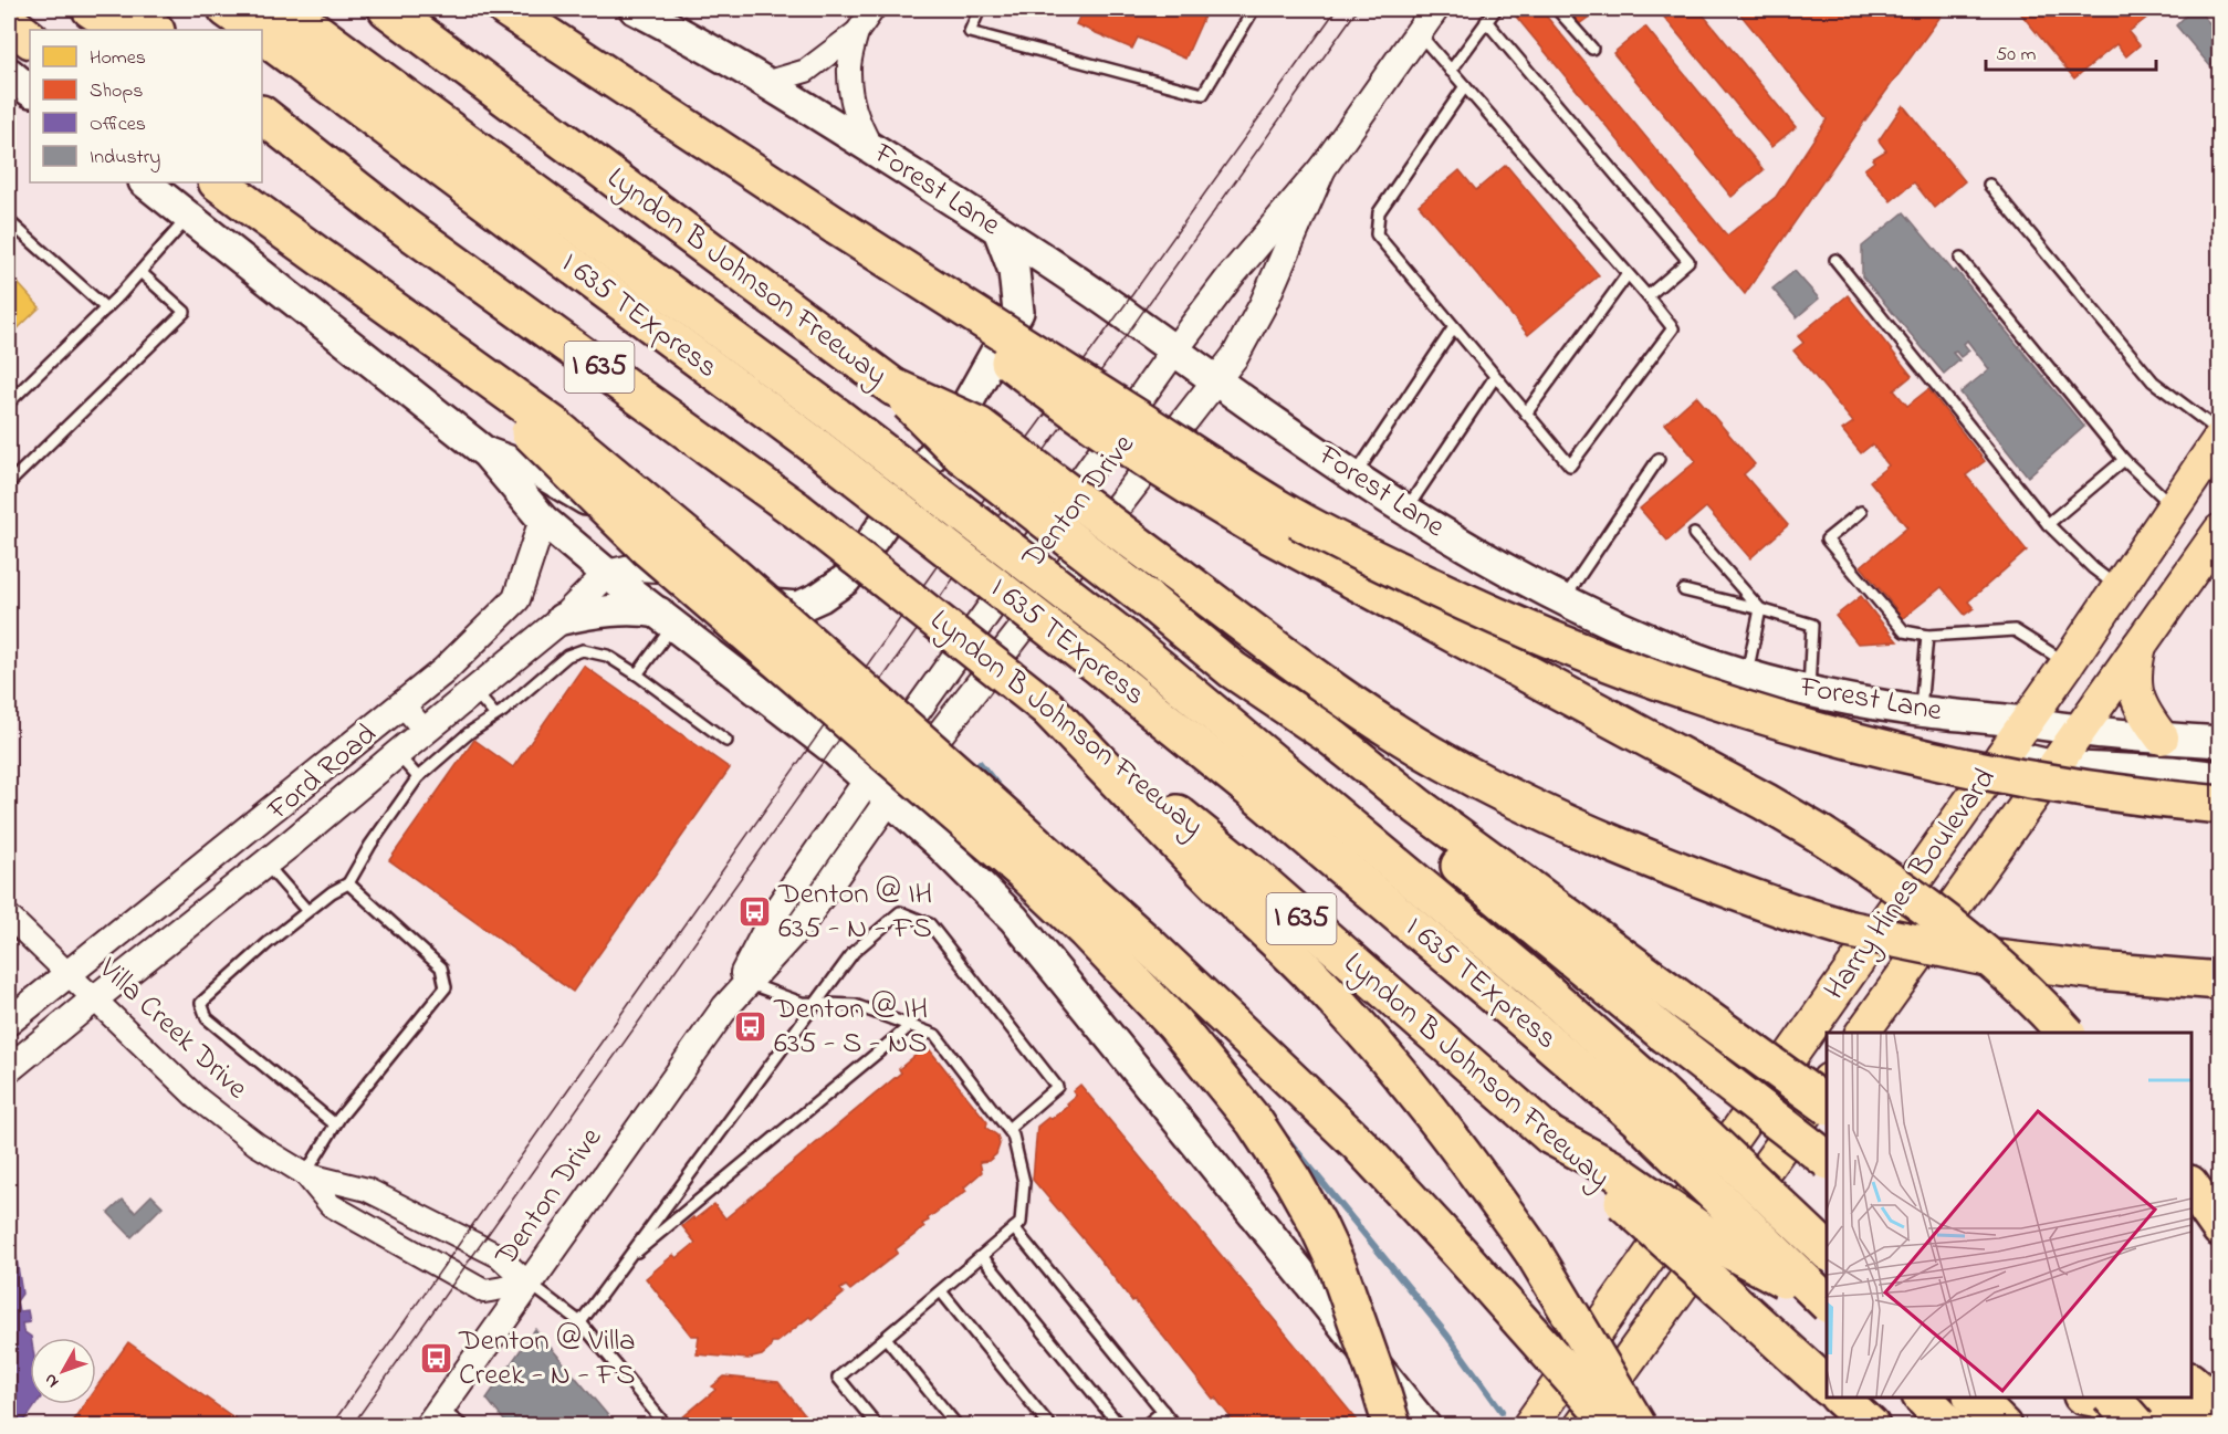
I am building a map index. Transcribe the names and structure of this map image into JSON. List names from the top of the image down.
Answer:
{
  "streets": {
    "highway": ["Lyndon B Johnson Freeway", "I 635 TEXpress", "I 635"],
    "main road": ["Forest Lane", "Harry Hines Boulevard"],
    "street": ["Denton Drive", "Ford Road", "Villa Creek Drive"]
  },
  "crossings": [
    ["Forest Lane", "Denton Drive"],
    ["Forest Lane", "Harry Hines Boulevard"],
    ["Denton Drive", "Villa Creek Drive"],
    ["Ford Road", "Villa Creek Drive"]
  ],
  "places": {
    "bus stop": ["Denton @ IH 635 - N - FS", "Denton @ IH 635 - S - NS", "Denton @ Villa Creek - N - FS"]
  },
  "legend": [
    "Homes",
    "Shops",
    "Offices",
    "Industry"
  ],
  "scale_bar": "50 m",
  "north": "bottom left"
}
